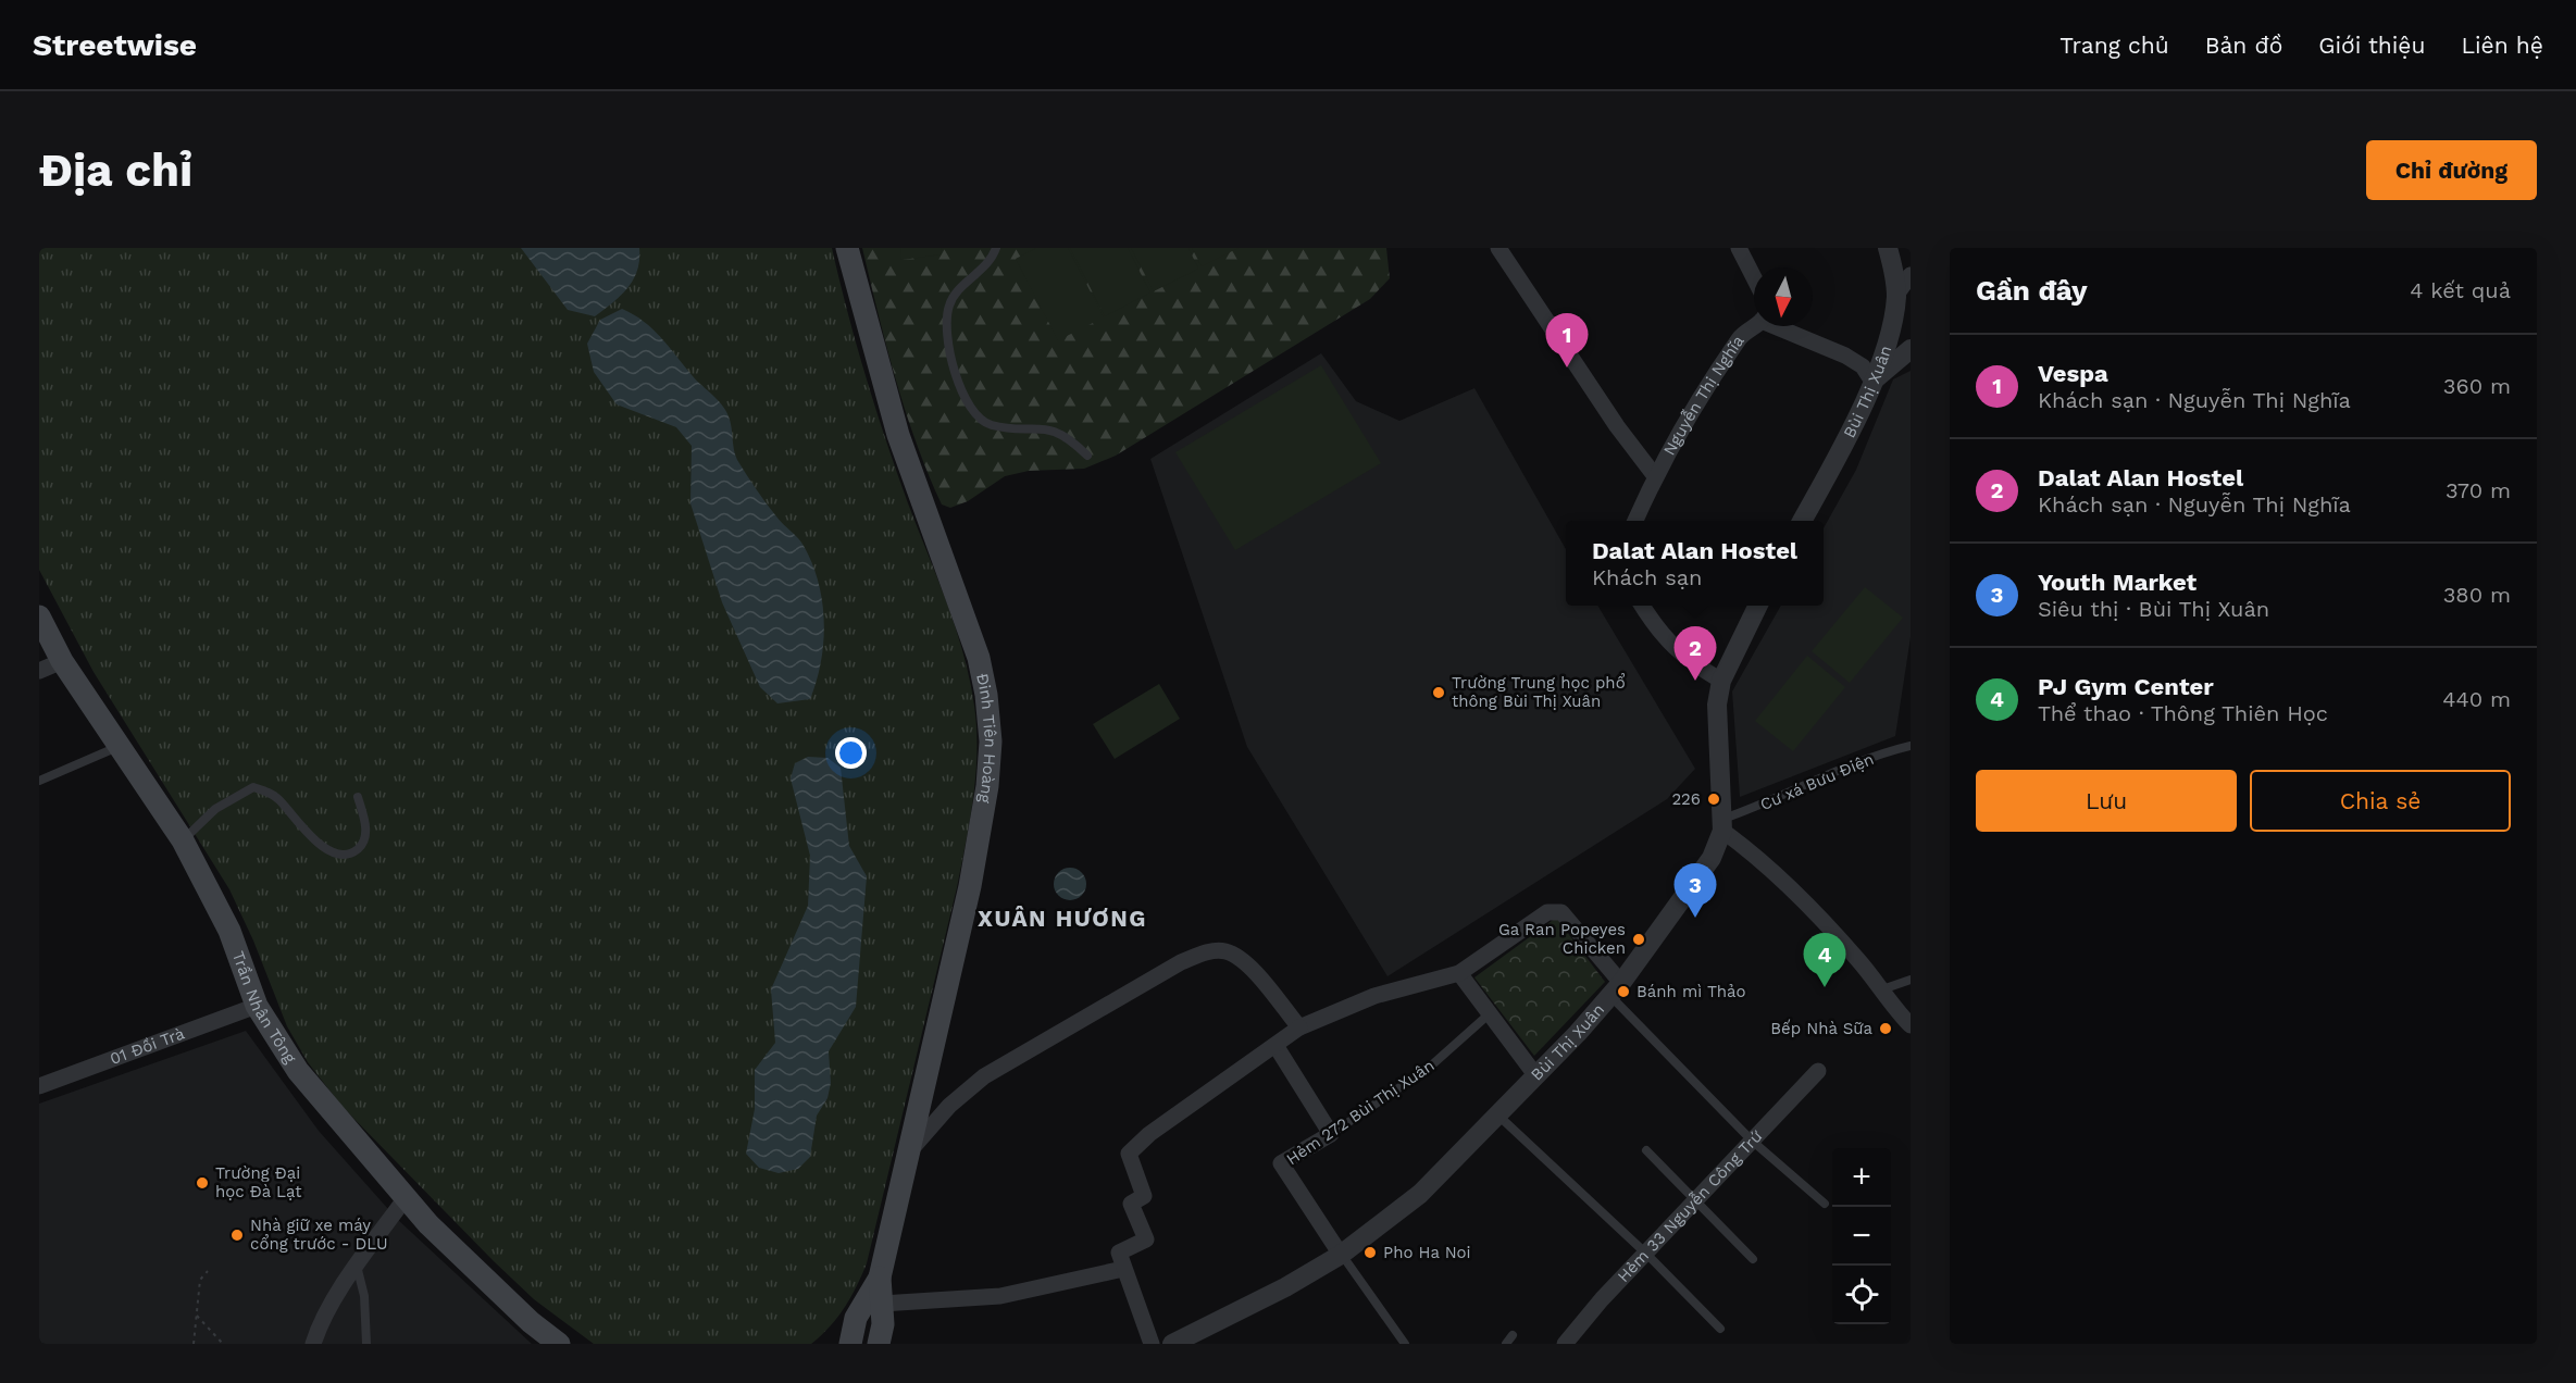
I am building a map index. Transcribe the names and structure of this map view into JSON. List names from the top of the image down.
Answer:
{
  "streets": {
    "main road": ["Đinh Tiên Hoàng", "Trần Nhân Tông"],
    "street": [
      "Bùi Thị Xuân",
      "Nguyễn Thị Nghĩa",
      "01 Đồi Trà",
      "Hẻm 272 Bùi Thị Xuân",
      "Hẻm 33 Nguyễn Công Trứ"
    ],
    "lane": ["Cư xá Bưu Điện"]
  },
  "crossings": [
    ["Bùi Thị Xuân", "Nguyễn Thị Nghĩa"],
    ["Bùi Thị Xuân", "Cư xá Bưu Điện"],
    ["Bùi Thị Xuân", "Hẻm 272 Bùi Thị Xuân"],
    ["Trần Nhân Tông", "01 Đồi Trà"]
  ],
  "districts": ["XUÂN HƯƠNG"],
  "places": [
    "Trường Trung học phổ thông Bùi Thị Xuân",
    "226",
    "Ga Ran Popeyes Chicken",
    "Bánh mì Thảo",
    "Bếp Nhà Sữa",
    "Trường Đại học Đà Lạt",
    "Nhà giữ xe máy cổng trước - DLU",
    "Pho Ha Noi"
  ],
  "north": "bottom",
  "page": {
    "header": "Streetwise",
    "nav": [
      "Trang chủ",
      "Bản đồ",
      "Giới thiệu",
      "Liên hệ"
    ],
    "buttons": [
      "Chỉ đường",
      ["Lưu", "Chia sẻ"]
    ],
    "title": "Địa chỉ",
    "heading": ["Gần đây", "4 kết quả"],
    "pins": [
      "1",
      "2",
      "3",
      "4"
    ],
    "list": [
      {
        "mark": "1",
        "name": "Vespa",
        "note": "Khách sạn · Nguyễn Thị Nghĩa",
        "value": "360 m"
      },
      {
        "mark": "2",
        "name": "Dalat Alan Hostel",
        "note": "Khách sạn · Nguyễn Thị Nghĩa",
        "value": "370 m"
      },
      {
        "mark": "3",
        "name": "Youth Market",
        "note": "Siêu thị · Bùi Thị Xuân",
        "value": "380 m"
      },
      {
        "mark": "4",
        "name": "PJ Gym Center",
        "note": "Thể thao · Thông Thiên Học",
        "value": "440 m"
      }
    ],
    "popup": ["Dalat Alan Hostel", "Khách sạn"],
    "map_buttons": ["+", "−"]
  }
}
